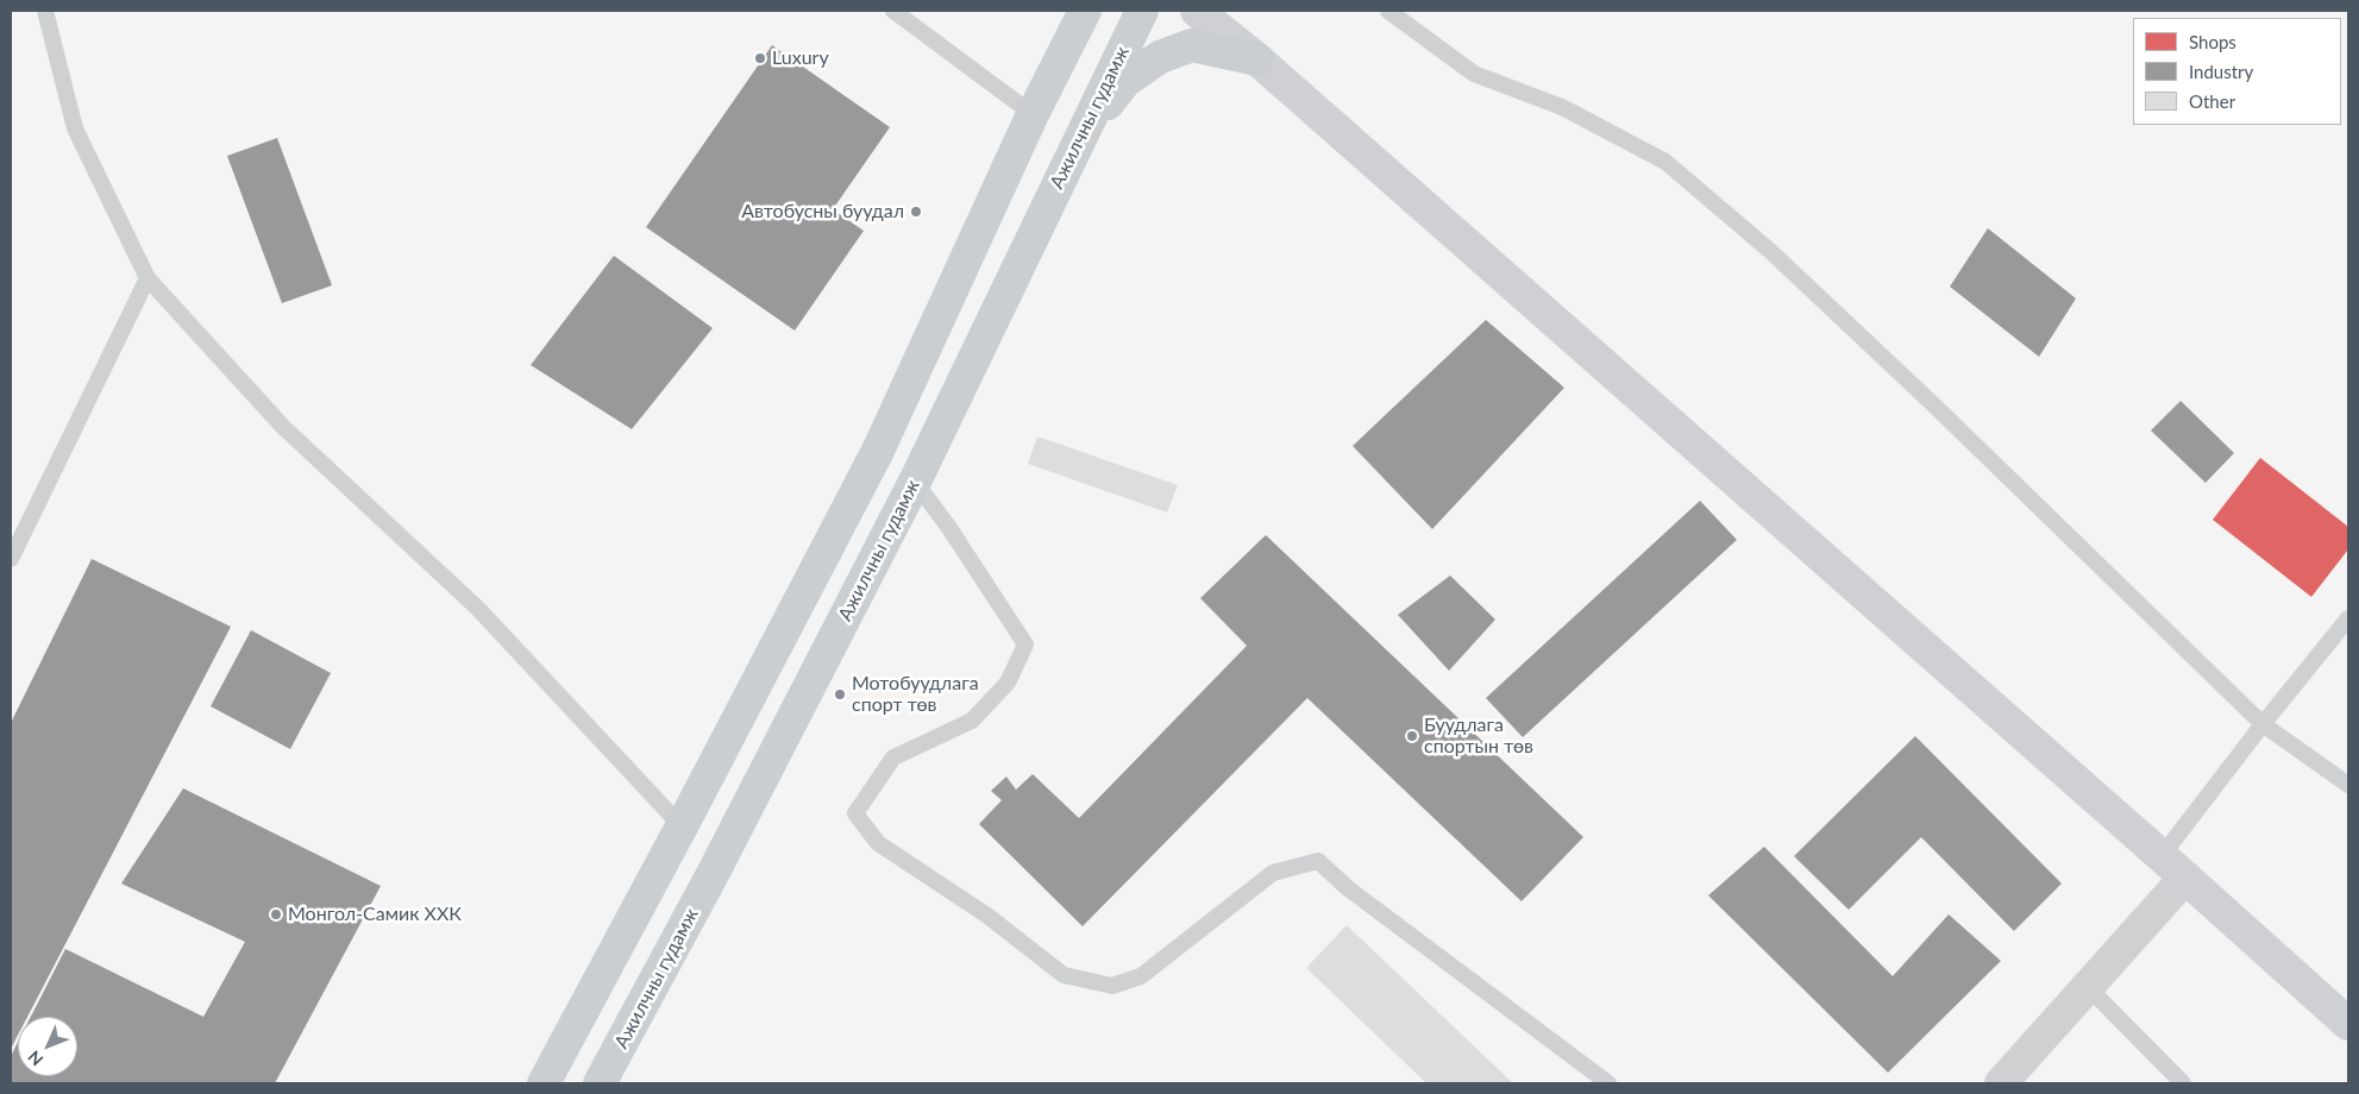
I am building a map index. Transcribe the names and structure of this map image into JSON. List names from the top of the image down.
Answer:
{
  "streets": {
    "main road": ["Ажилчны гудамж"]
  },
  "places": [
    "Luxury",
    "Автобусны буудал",
    "Мотобуудлага спорт төв",
    "Буудлага спортын төв",
    "Монгол-Самик ХХК"
  ],
  "legend": ["Shops", "Industry", "Other"],
  "north": "bottom left"
}
